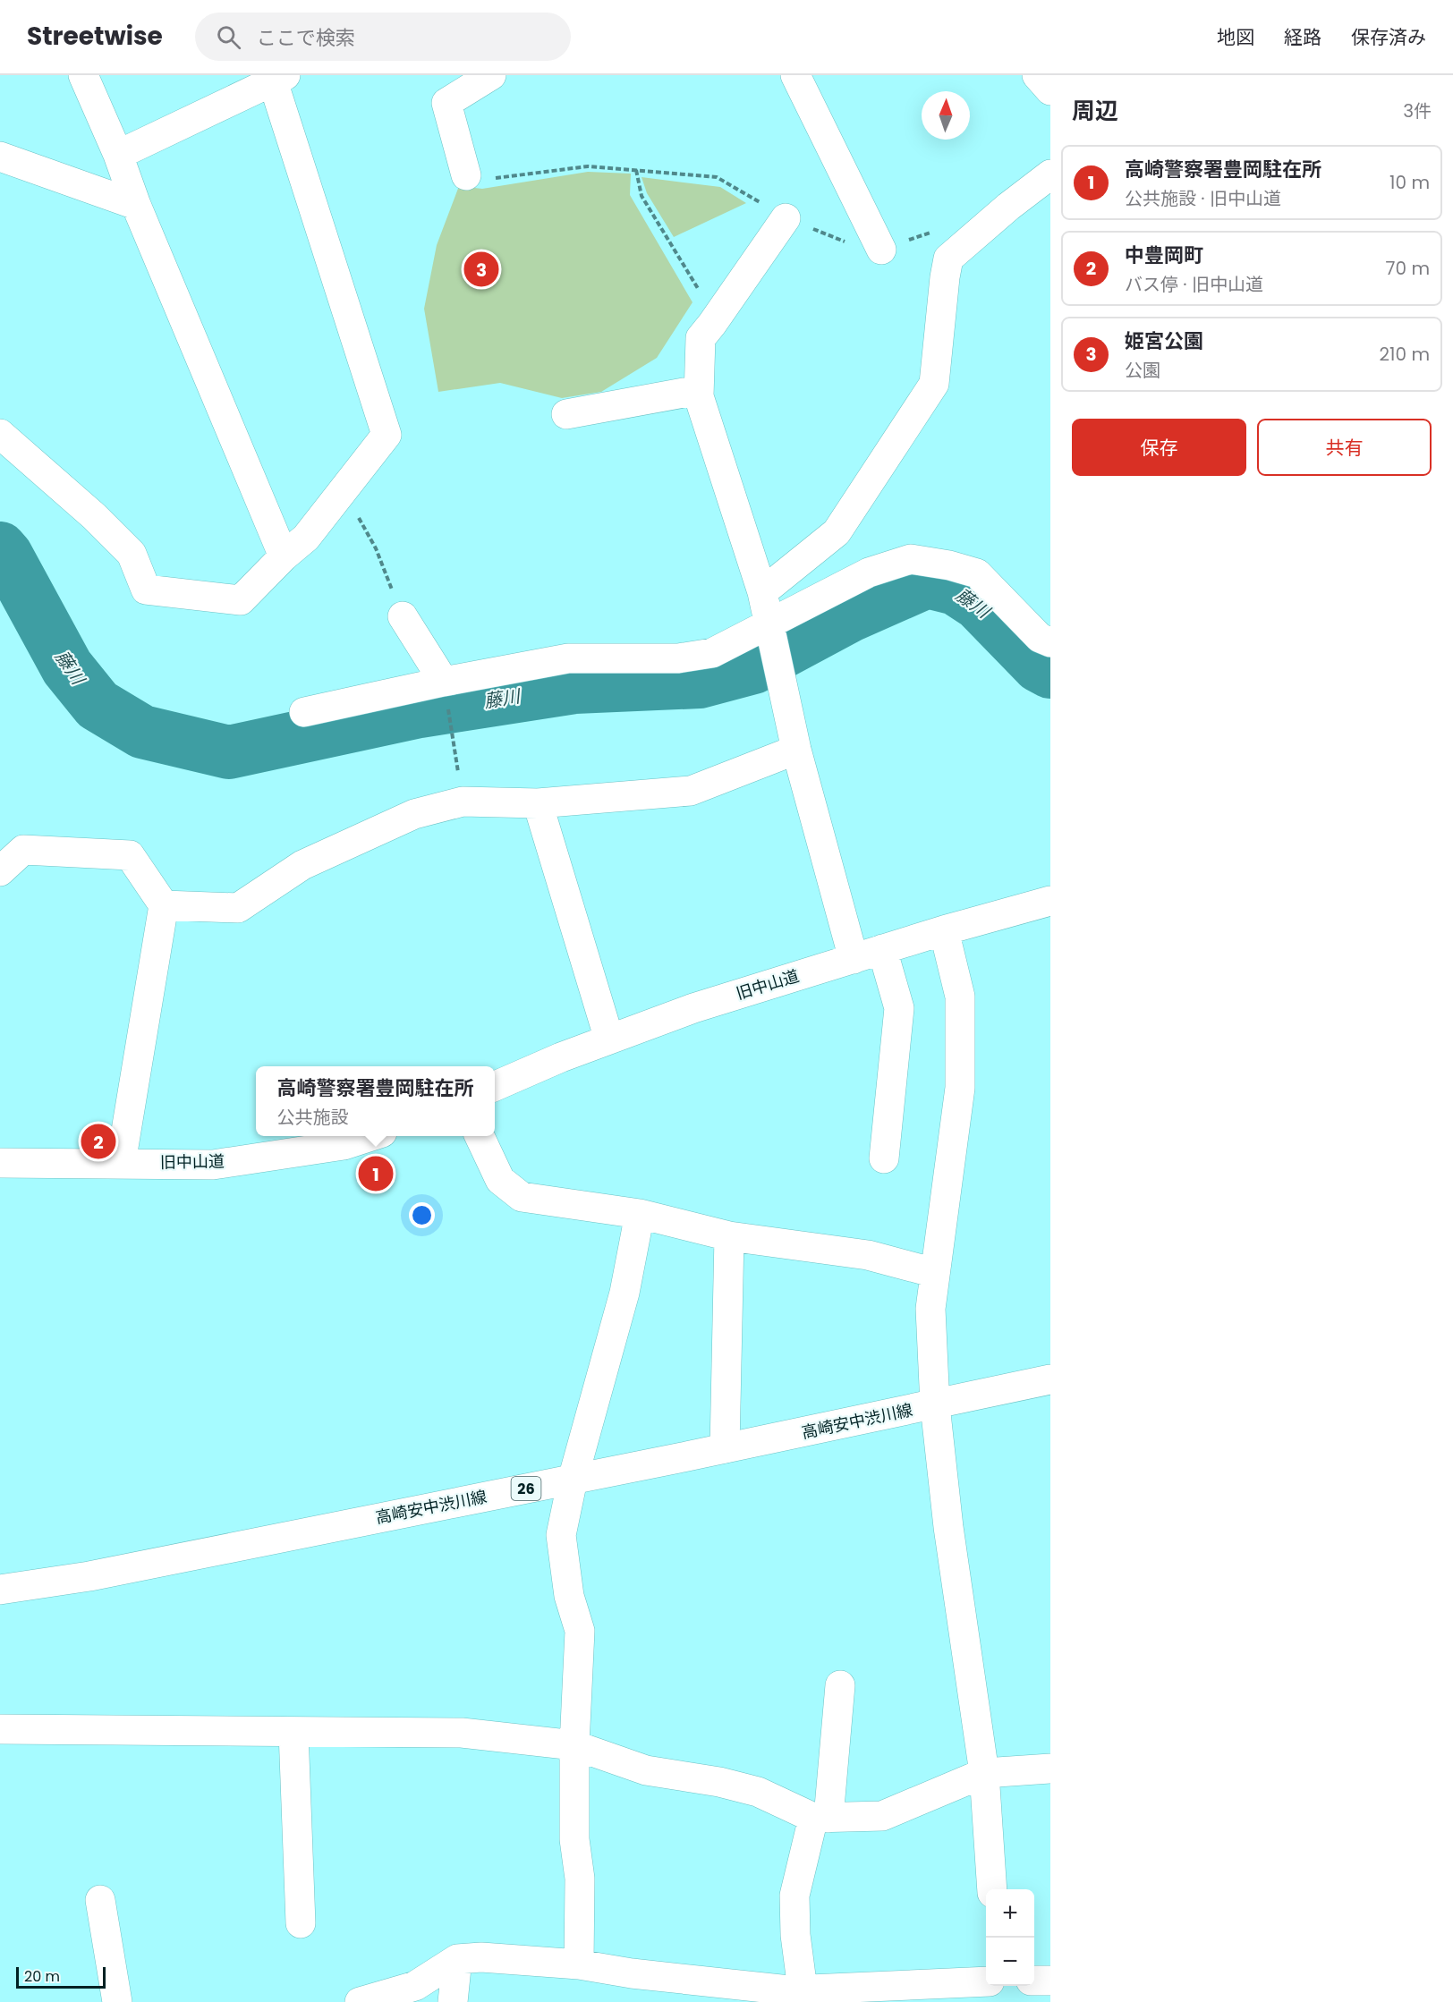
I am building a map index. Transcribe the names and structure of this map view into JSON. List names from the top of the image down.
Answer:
{
  "streets": {
    "main road": ["旧中山道", "高崎安中渋川線", "26"]
  },
  "water": ["藤川"],
  "scale_bar": "20 m",
  "north": "top",
  "page": {
    "header": "Streetwise",
    "search": "ここで検索",
    "nav": ["地図", "経路", "保存済み"],
    "heading": ["周辺", "3件"],
    "list": [
      {
        "mark": "1",
        "name": "高崎警察署豊岡駐在所",
        "note": "公共施設 · 旧中山道",
        "value": "10 m"
      },
      {
        "mark": "2",
        "name": "中豊岡町",
        "note": "バス停 · 旧中山道",
        "value": "70 m"
      },
      {
        "mark": "3",
        "name": "姫宮公園",
        "note": "公園",
        "value": "210 m"
      }
    ],
    "pins": ["3", "2", "1"],
    "buttons": ["保存", "共有"],
    "popup": ["高崎警察署豊岡駐在所", "公共施設"],
    "map_buttons": ["+", "−"],
    "scale": "20 m"
  }
}
